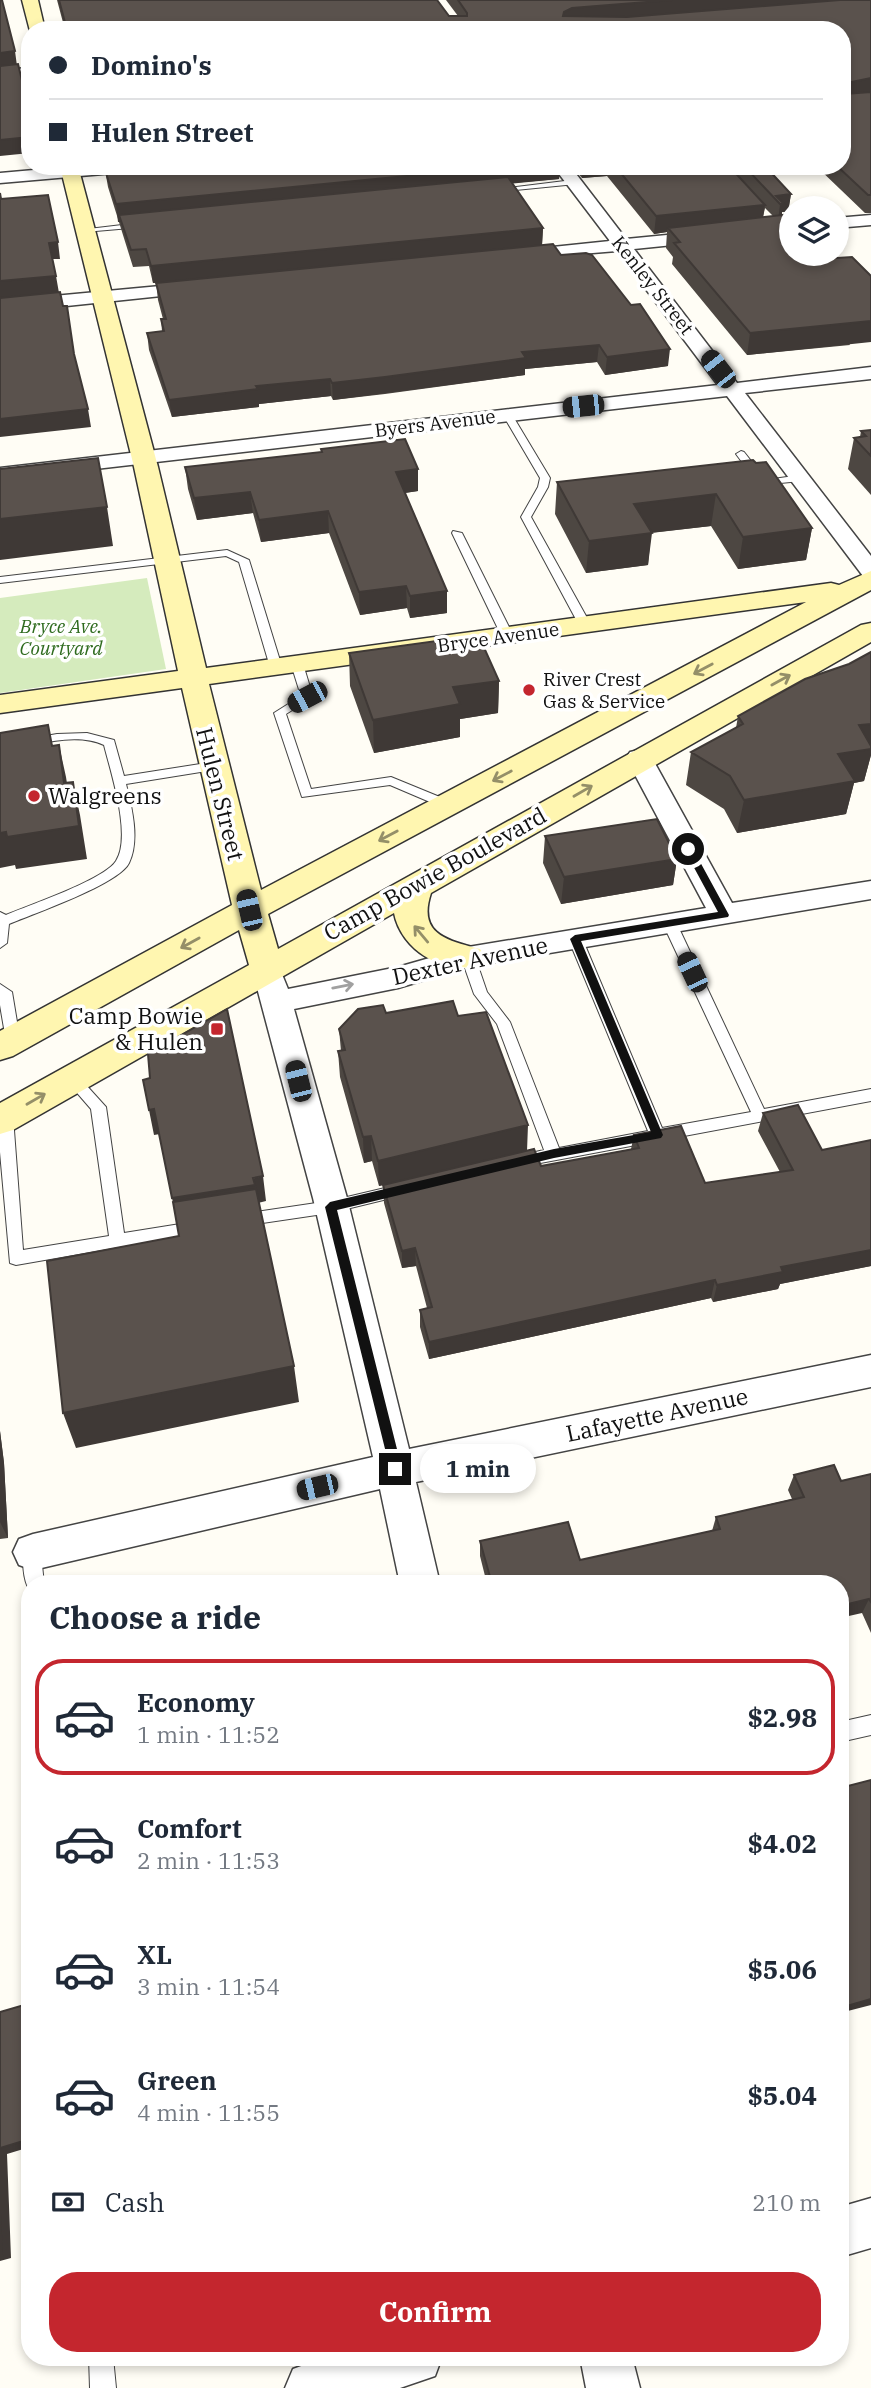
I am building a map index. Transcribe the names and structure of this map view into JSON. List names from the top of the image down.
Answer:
{
  "streets": {
    "main road": ["Bryce Avenue", "Hulen Street", "Camp Bowie Boulevard"],
    "street": [
      "Kenley Street",
      "Byers Avenue",
      "Dexter Avenue",
      "Lafayette Avenue"
    ]
  },
  "crossings": [
    ["Kenley Street", "Byers Avenue"],
    ["Kenley Street", "Bryce Avenue"],
    ["Byers Avenue", "Hulen Street"],
    ["Bryce Avenue", "Hulen Street"],
    ["Hulen Street", "Camp Bowie Boulevard"],
    ["Hulen Street", "Dexter Avenue"],
    ["Hulen Street", "Lafayette Avenue"]
  ],
  "parks": ["Bryce Ave. Courtyard"],
  "places": {
    "other": ["River Crest Gas & Service", "Walgreens"],
    "transit": ["Camp Bowie & Hulen"]
  },
  "page": {
    "banner": ["Domino's", "Hulen Street"],
    "bubble": "1 min",
    "heading": "Choose a ride",
    "list": [
      {
        "name": "Economy",
        "note": "1 min · 11:52",
        "value": "$2.98"
      },
      {
        "name": "Comfort",
        "note": "2 min · 11:53",
        "value": "$4.02"
      },
      {
        "name": "XL",
        "note": "3 min · 11:54",
        "value": "$5.06"
      },
      {
        "name": "Green",
        "note": "4 min · 11:55",
        "value": "$5.04"
      }
    ],
    "pay": ["Cash", "210 m"],
    "buttons": "Confirm"
  }
}
